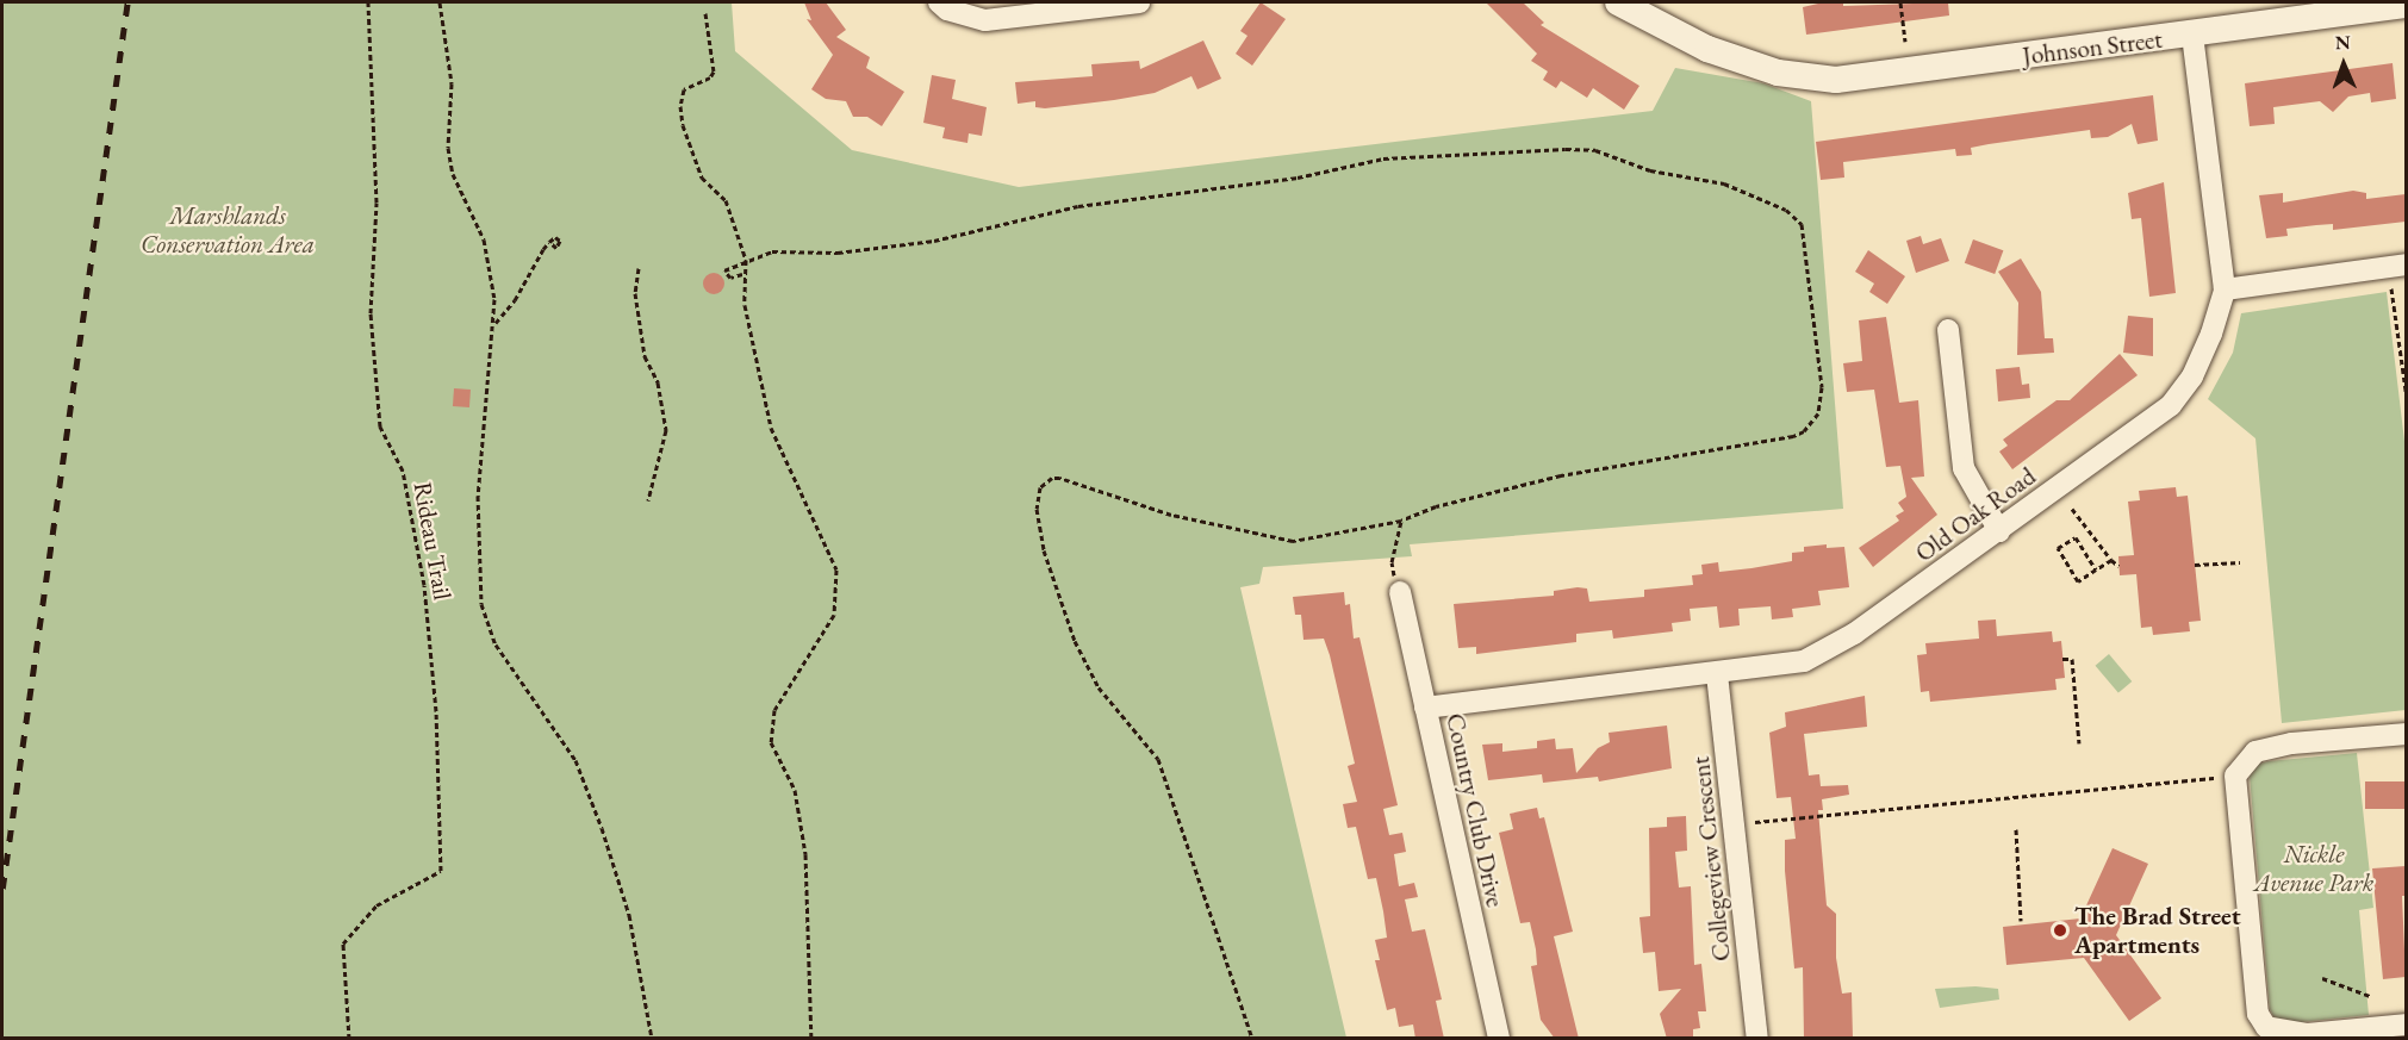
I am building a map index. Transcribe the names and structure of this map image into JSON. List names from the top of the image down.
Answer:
{
  "streets": {
    "street": [
      "Johnson Street",
      "Old Oak Road",
      "Country Club Drive",
      "Collegeview Crescent"
    ],
    "path": ["Rideau Trail"]
  },
  "crossings": [
    ["Johnson Street", "Old Oak Road"],
    ["Old Oak Road", "Country Club Drive"],
    ["Old Oak Road", "Collegeview Crescent"]
  ],
  "parks": ["Marshlands Conservation Area", "Nickle Avenue Park"],
  "places": ["The Brad Street Apartments"],
  "north": "top"
}
